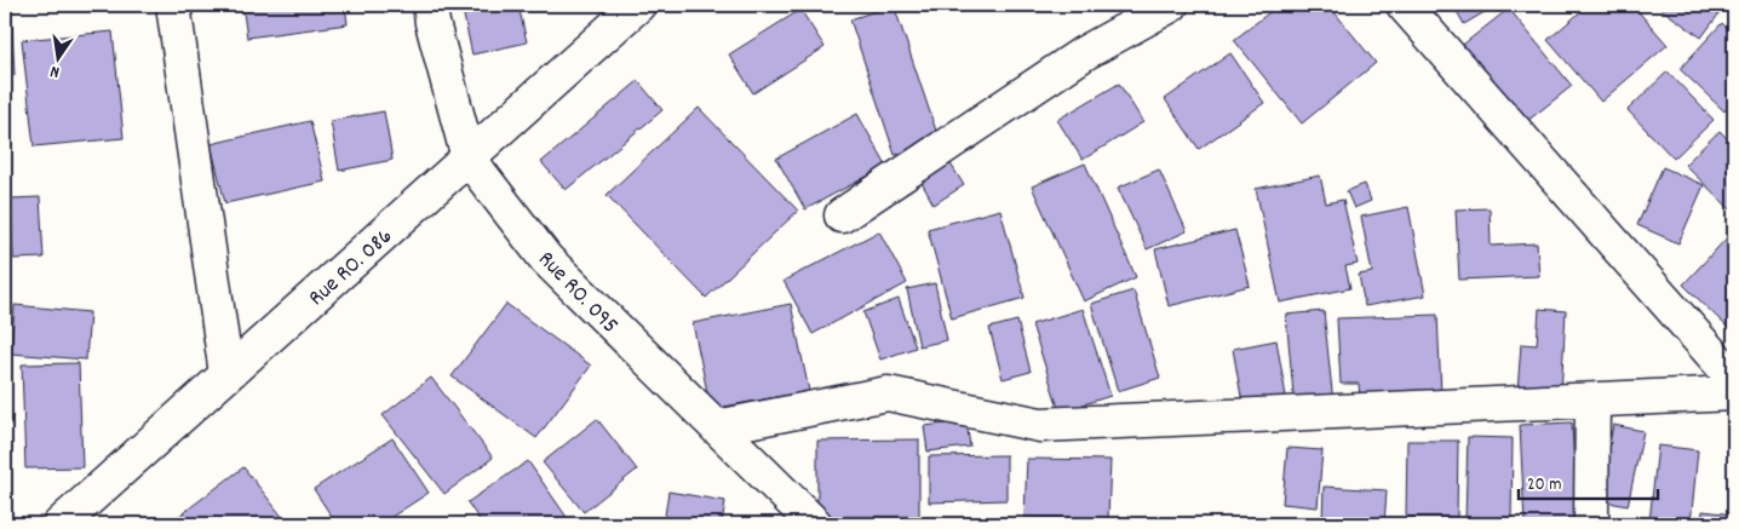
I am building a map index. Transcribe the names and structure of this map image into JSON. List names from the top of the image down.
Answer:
{
  "streets": {
    "street": ["Rue RO. 086", "Rue RO. 095"]
  },
  "crossings": [
    ["Rue RO. 086", "Rue RO. 095"]
  ],
  "scale_bar": "20 m",
  "north": "bottom"
}
